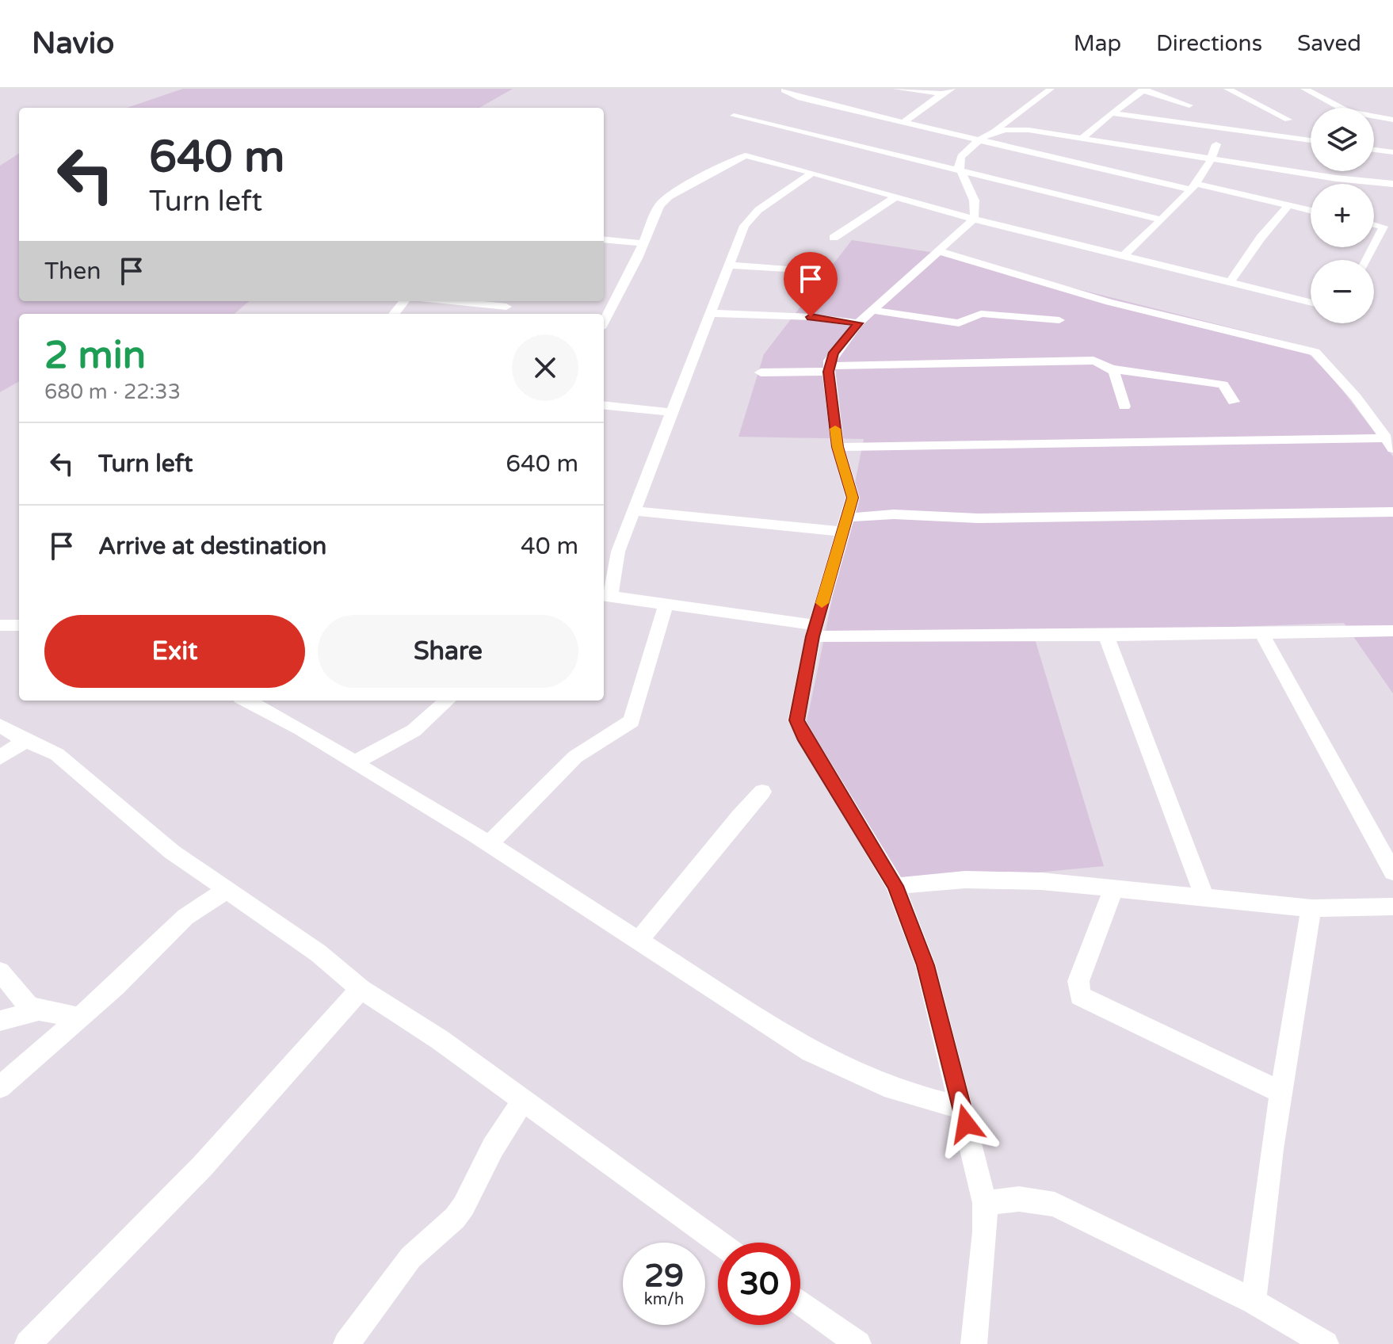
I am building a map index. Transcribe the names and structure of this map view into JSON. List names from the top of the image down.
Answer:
{
  "page": {
    "header": "Navio",
    "nav": ["Map", "Directions", "Saved"],
    "map_buttons": ["+", "−"],
    "turn": ["640 m", "Turn left"],
    "then": "Then",
    "heading": ["2 min", "680 m · 22:33"],
    "list": [
      {
        "name": "Turn left",
        "value": "640 m"
      },
      {
        "name": "Arrive at destination",
        "value": "40 m"
      }
    ],
    "buttons": ["Exit", "Share"],
    "speed": "29 km/h",
    "limit": "30"
  }
}
